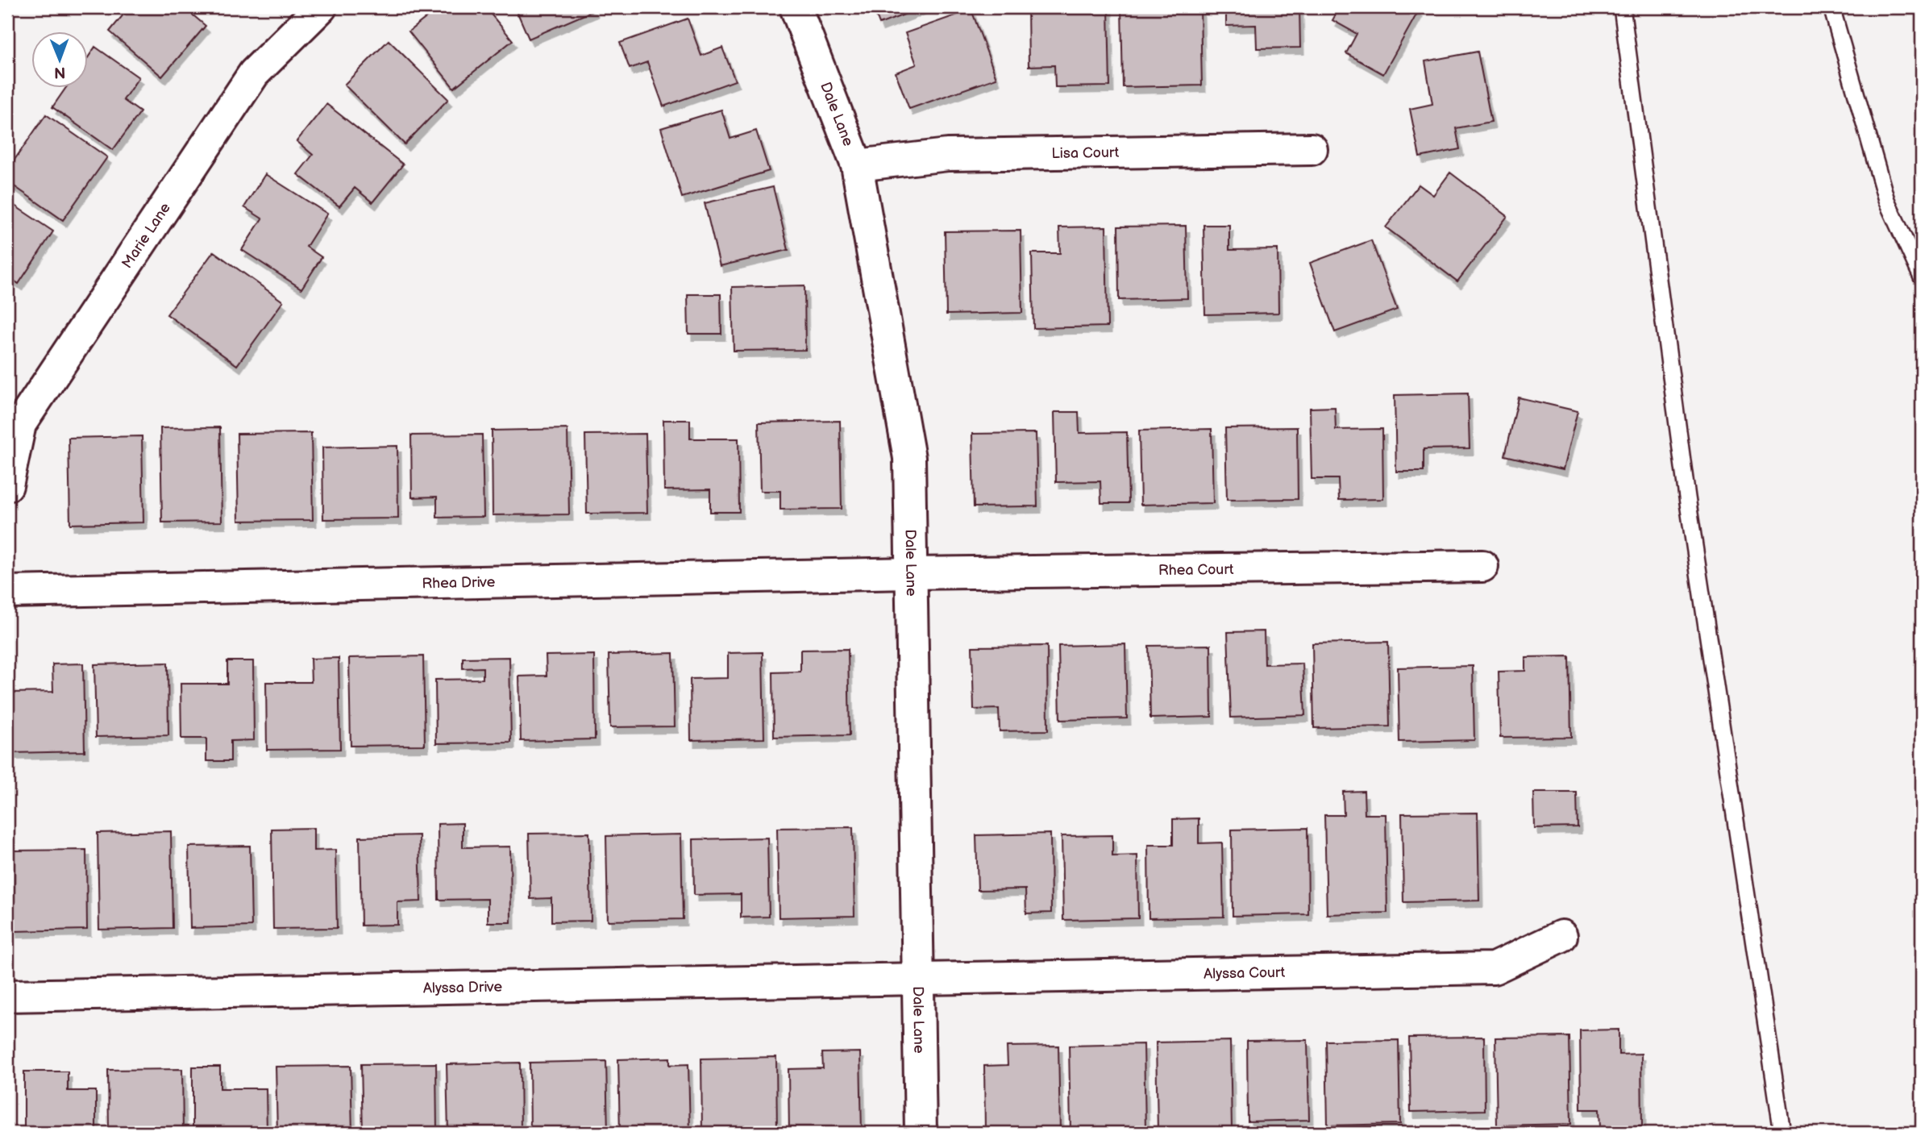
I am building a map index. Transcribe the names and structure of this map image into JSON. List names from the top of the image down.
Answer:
{
  "streets": {
    "street": [
      "Dale Lane",
      "Lisa Court",
      "Marie Lane",
      "Rhea Court",
      "Rhea Drive",
      "Alyssa Court",
      "Alyssa Drive"
    ]
  },
  "crossings": [
    ["Dale Lane", "Lisa Court"],
    ["Dale Lane", "Rhea Court"],
    ["Dale Lane", "Rhea Drive"],
    ["Dale Lane", "Alyssa Court"],
    ["Dale Lane", "Alyssa Drive"],
    ["Rhea Court", "Rhea Drive"],
    ["Alyssa Court", "Alyssa Drive"]
  ],
  "north": "bottom"
}
